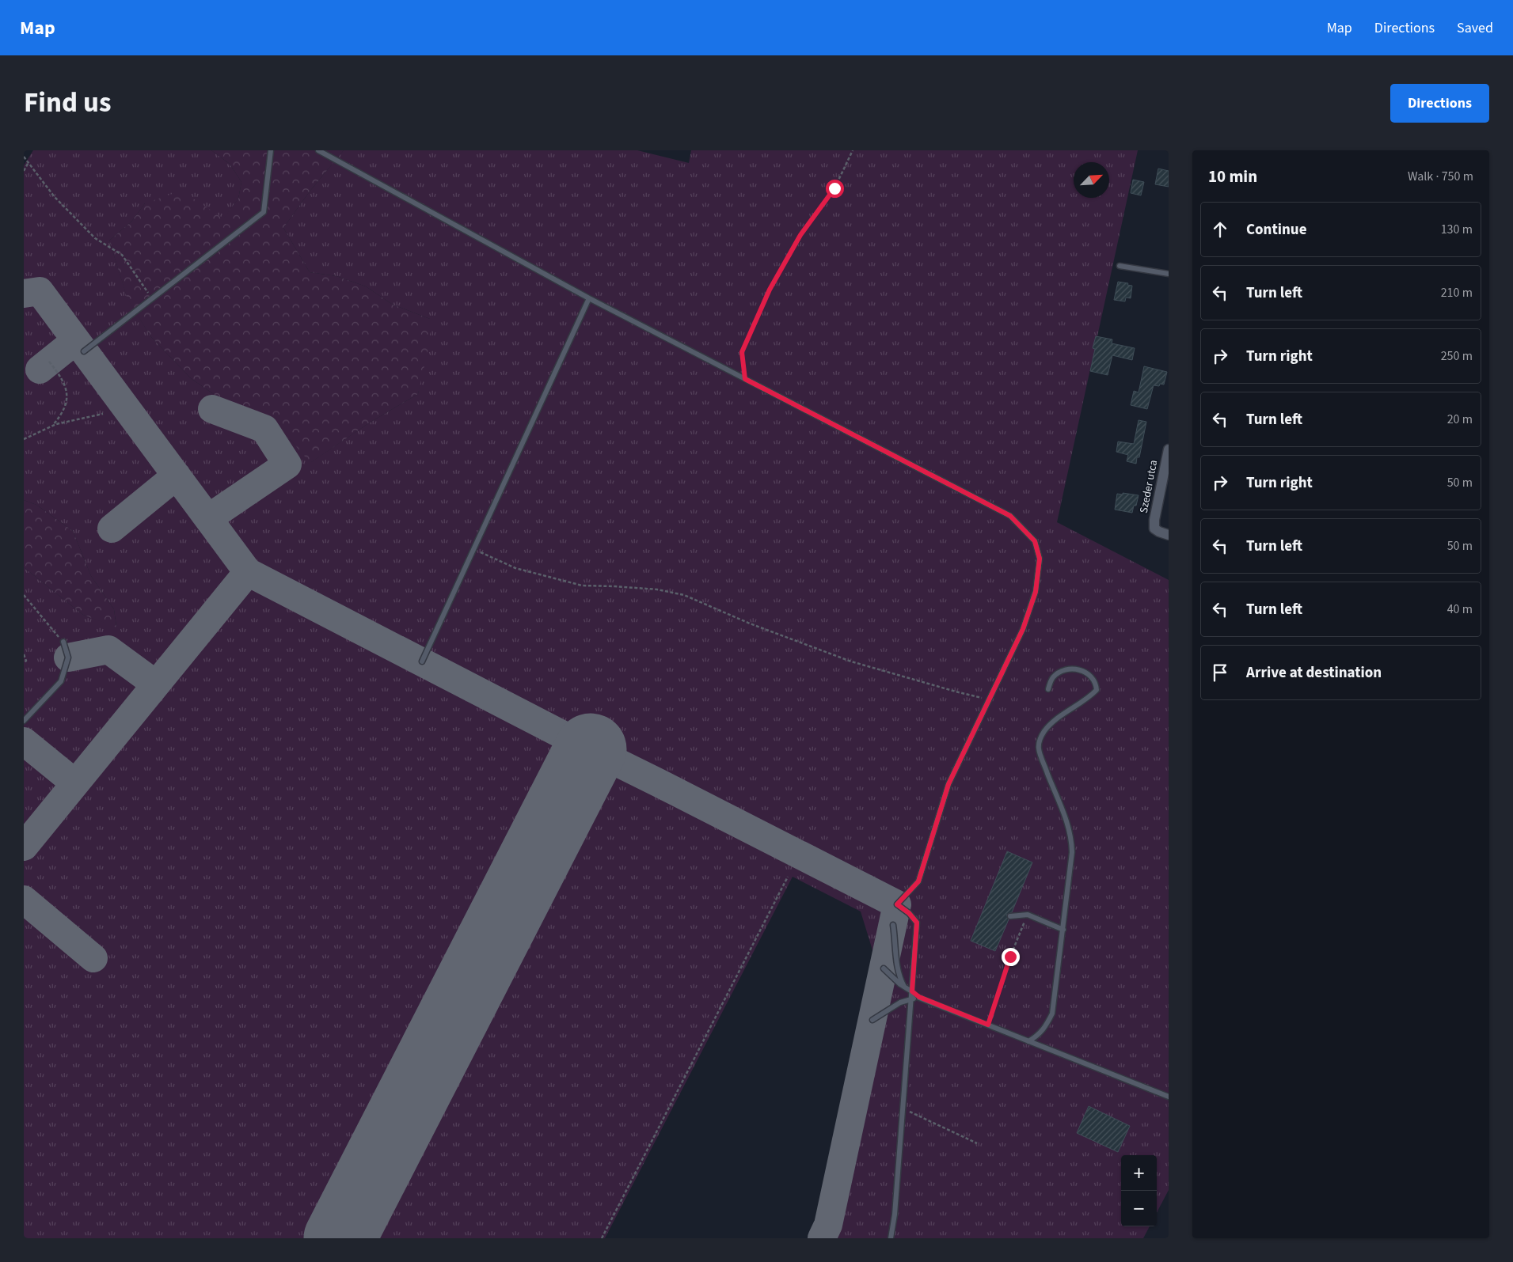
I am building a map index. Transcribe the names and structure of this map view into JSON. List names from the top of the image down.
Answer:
{
  "streets": {
    "street": ["Szeder utca"]
  },
  "north": "top right",
  "page": {
    "header": "Map",
    "nav": ["Map", "Directions", "Saved"],
    "title": "Find us",
    "buttons": "Directions",
    "heading": ["10 min", "Walk · 750 m"],
    "list": [
      ["Continue", "130 m"],
      ["Turn left", "210 m"],
      ["Turn right", "250 m"],
      ["Turn left", "20 m"],
      ["Turn right", "50 m"],
      ["Turn left", "50 m"],
      ["Turn left", "40 m"],
      "Arrive at destination"
    ],
    "map_buttons": ["+", "−"]
  }
}
